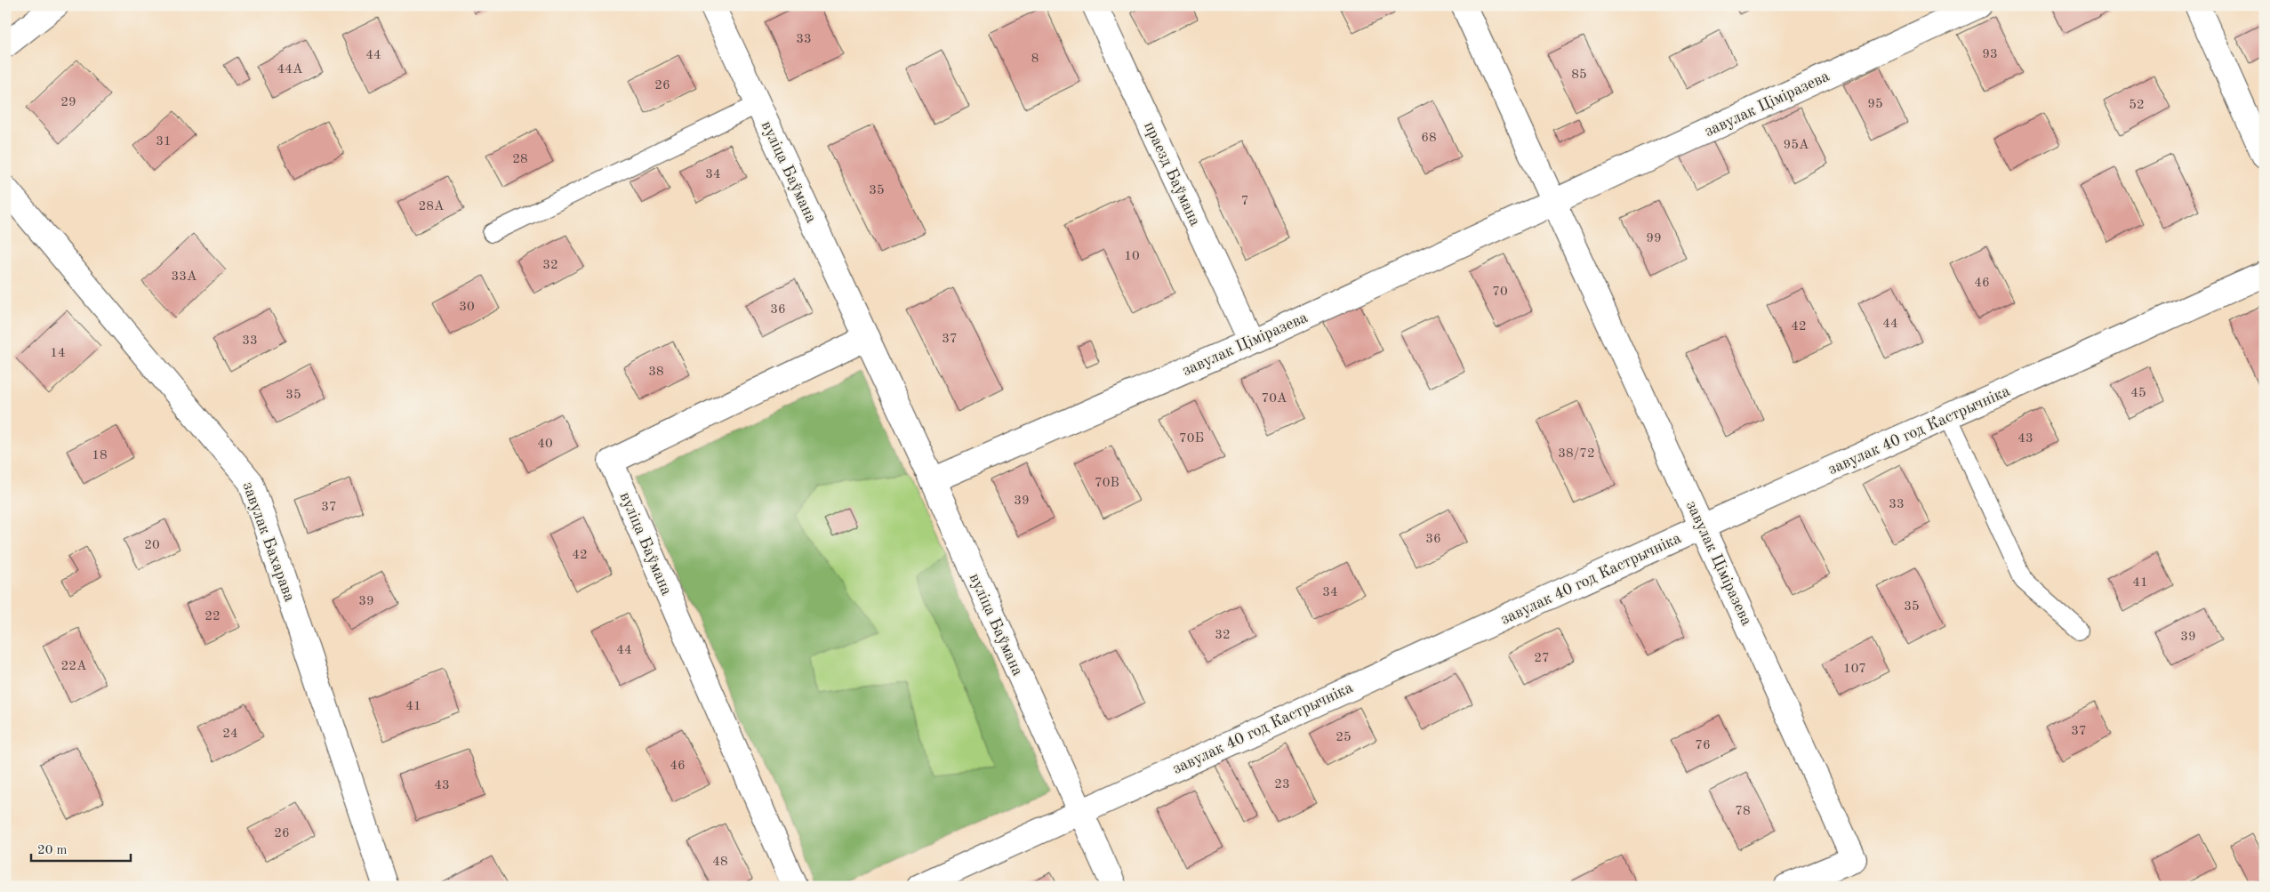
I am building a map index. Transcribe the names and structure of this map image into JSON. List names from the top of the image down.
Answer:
{
  "streets": {
    "street": [
      "завулак Ціміразева",
      "вуліца Баўмана",
      "праезд Баўмана",
      "завулак 40 год Кастрычніка",
      "завулак Бахарава"
    ]
  },
  "crossings": [
    ["завулак Ціміразева", "вуліца Баўмана"],
    ["завулак Ціміразева", "праезд Баўмана"],
    ["завулак Ціміразева", "завулак 40 год Кастрычніка"],
    ["вуліца Баўмана", "завулак 40 год Кастрычніка"]
  ],
  "house_numbers": [
    "33",
    "93",
    "44",
    "8",
    "44А",
    "85",
    "26",
    "29",
    "95",
    "52",
    "68",
    "31",
    "95А",
    "28",
    "34",
    "35",
    "7",
    "28А",
    "99",
    "10",
    "32",
    "33А",
    "46",
    "70",
    "30",
    "36",
    "44",
    "42",
    "37",
    "33",
    "14",
    "38",
    "45",
    "35",
    "70А",
    "70Б",
    "43",
    "40",
    "38/72",
    "18",
    "70В",
    "39",
    "33",
    "37",
    "36",
    "20",
    "42",
    "41",
    "34",
    "39",
    "35",
    "22",
    "32",
    "39",
    "44",
    "27",
    "22А",
    "107",
    "41",
    "37",
    "24",
    "25",
    "76",
    "46",
    "23",
    "43",
    "78",
    "26",
    "48"
  ],
  "scale_bar": "20 m"
}
